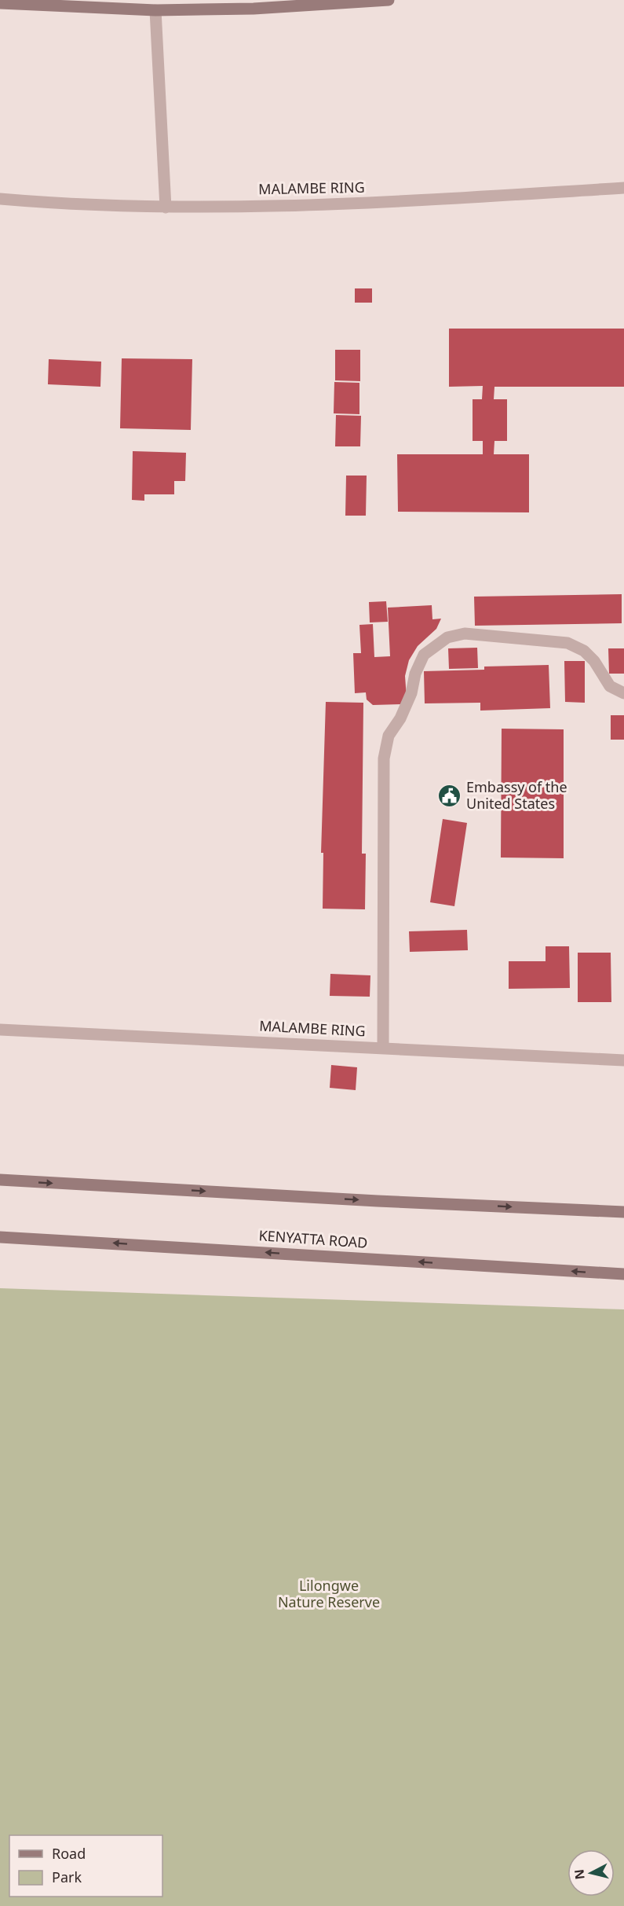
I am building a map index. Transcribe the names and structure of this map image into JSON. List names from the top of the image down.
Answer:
{
  "streets": {
    "main road": ["KENYATTA ROAD"],
    "street": ["MALAMBE RING"]
  },
  "parks": ["Lilongwe Nature Reserve"],
  "places": {
    "public building": ["Embassy of the United States"]
  },
  "legend": ["Road", "Park"],
  "north": "left"
}
